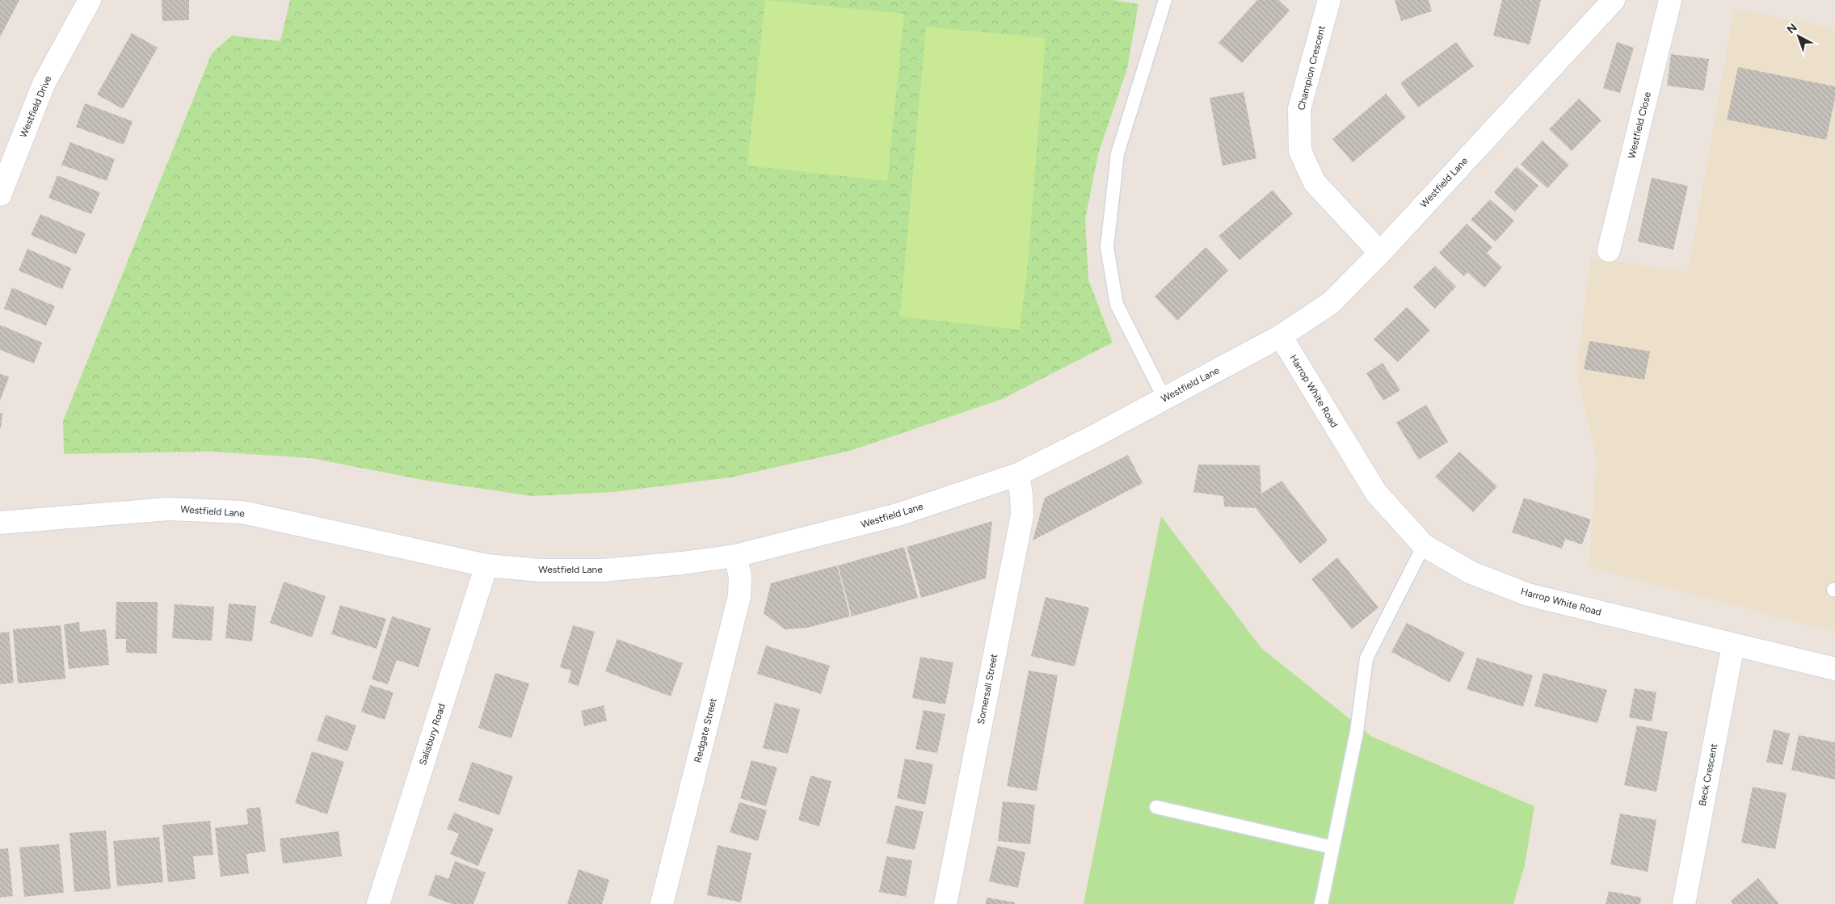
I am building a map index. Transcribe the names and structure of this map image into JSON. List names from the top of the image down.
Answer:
{
  "streets": {
    "street": [
      "Champion Crescent",
      "Westfield Drive",
      "Westfield Close",
      "Westfield Lane",
      "Harrop White Road",
      "Somersall Street",
      "Redgate Street",
      "Salisbury Road",
      "Beck Crescent"
    ]
  },
  "crossings": [
    ["Champion Crescent", "Westfield Lane"],
    ["Westfield Lane", "Harrop White Road"],
    ["Westfield Lane", "Somersall Street"],
    ["Westfield Lane", "Redgate Street"],
    ["Westfield Lane", "Salisbury Road"],
    ["Harrop White Road", "Beck Crescent"]
  ],
  "north": "top left"
}
